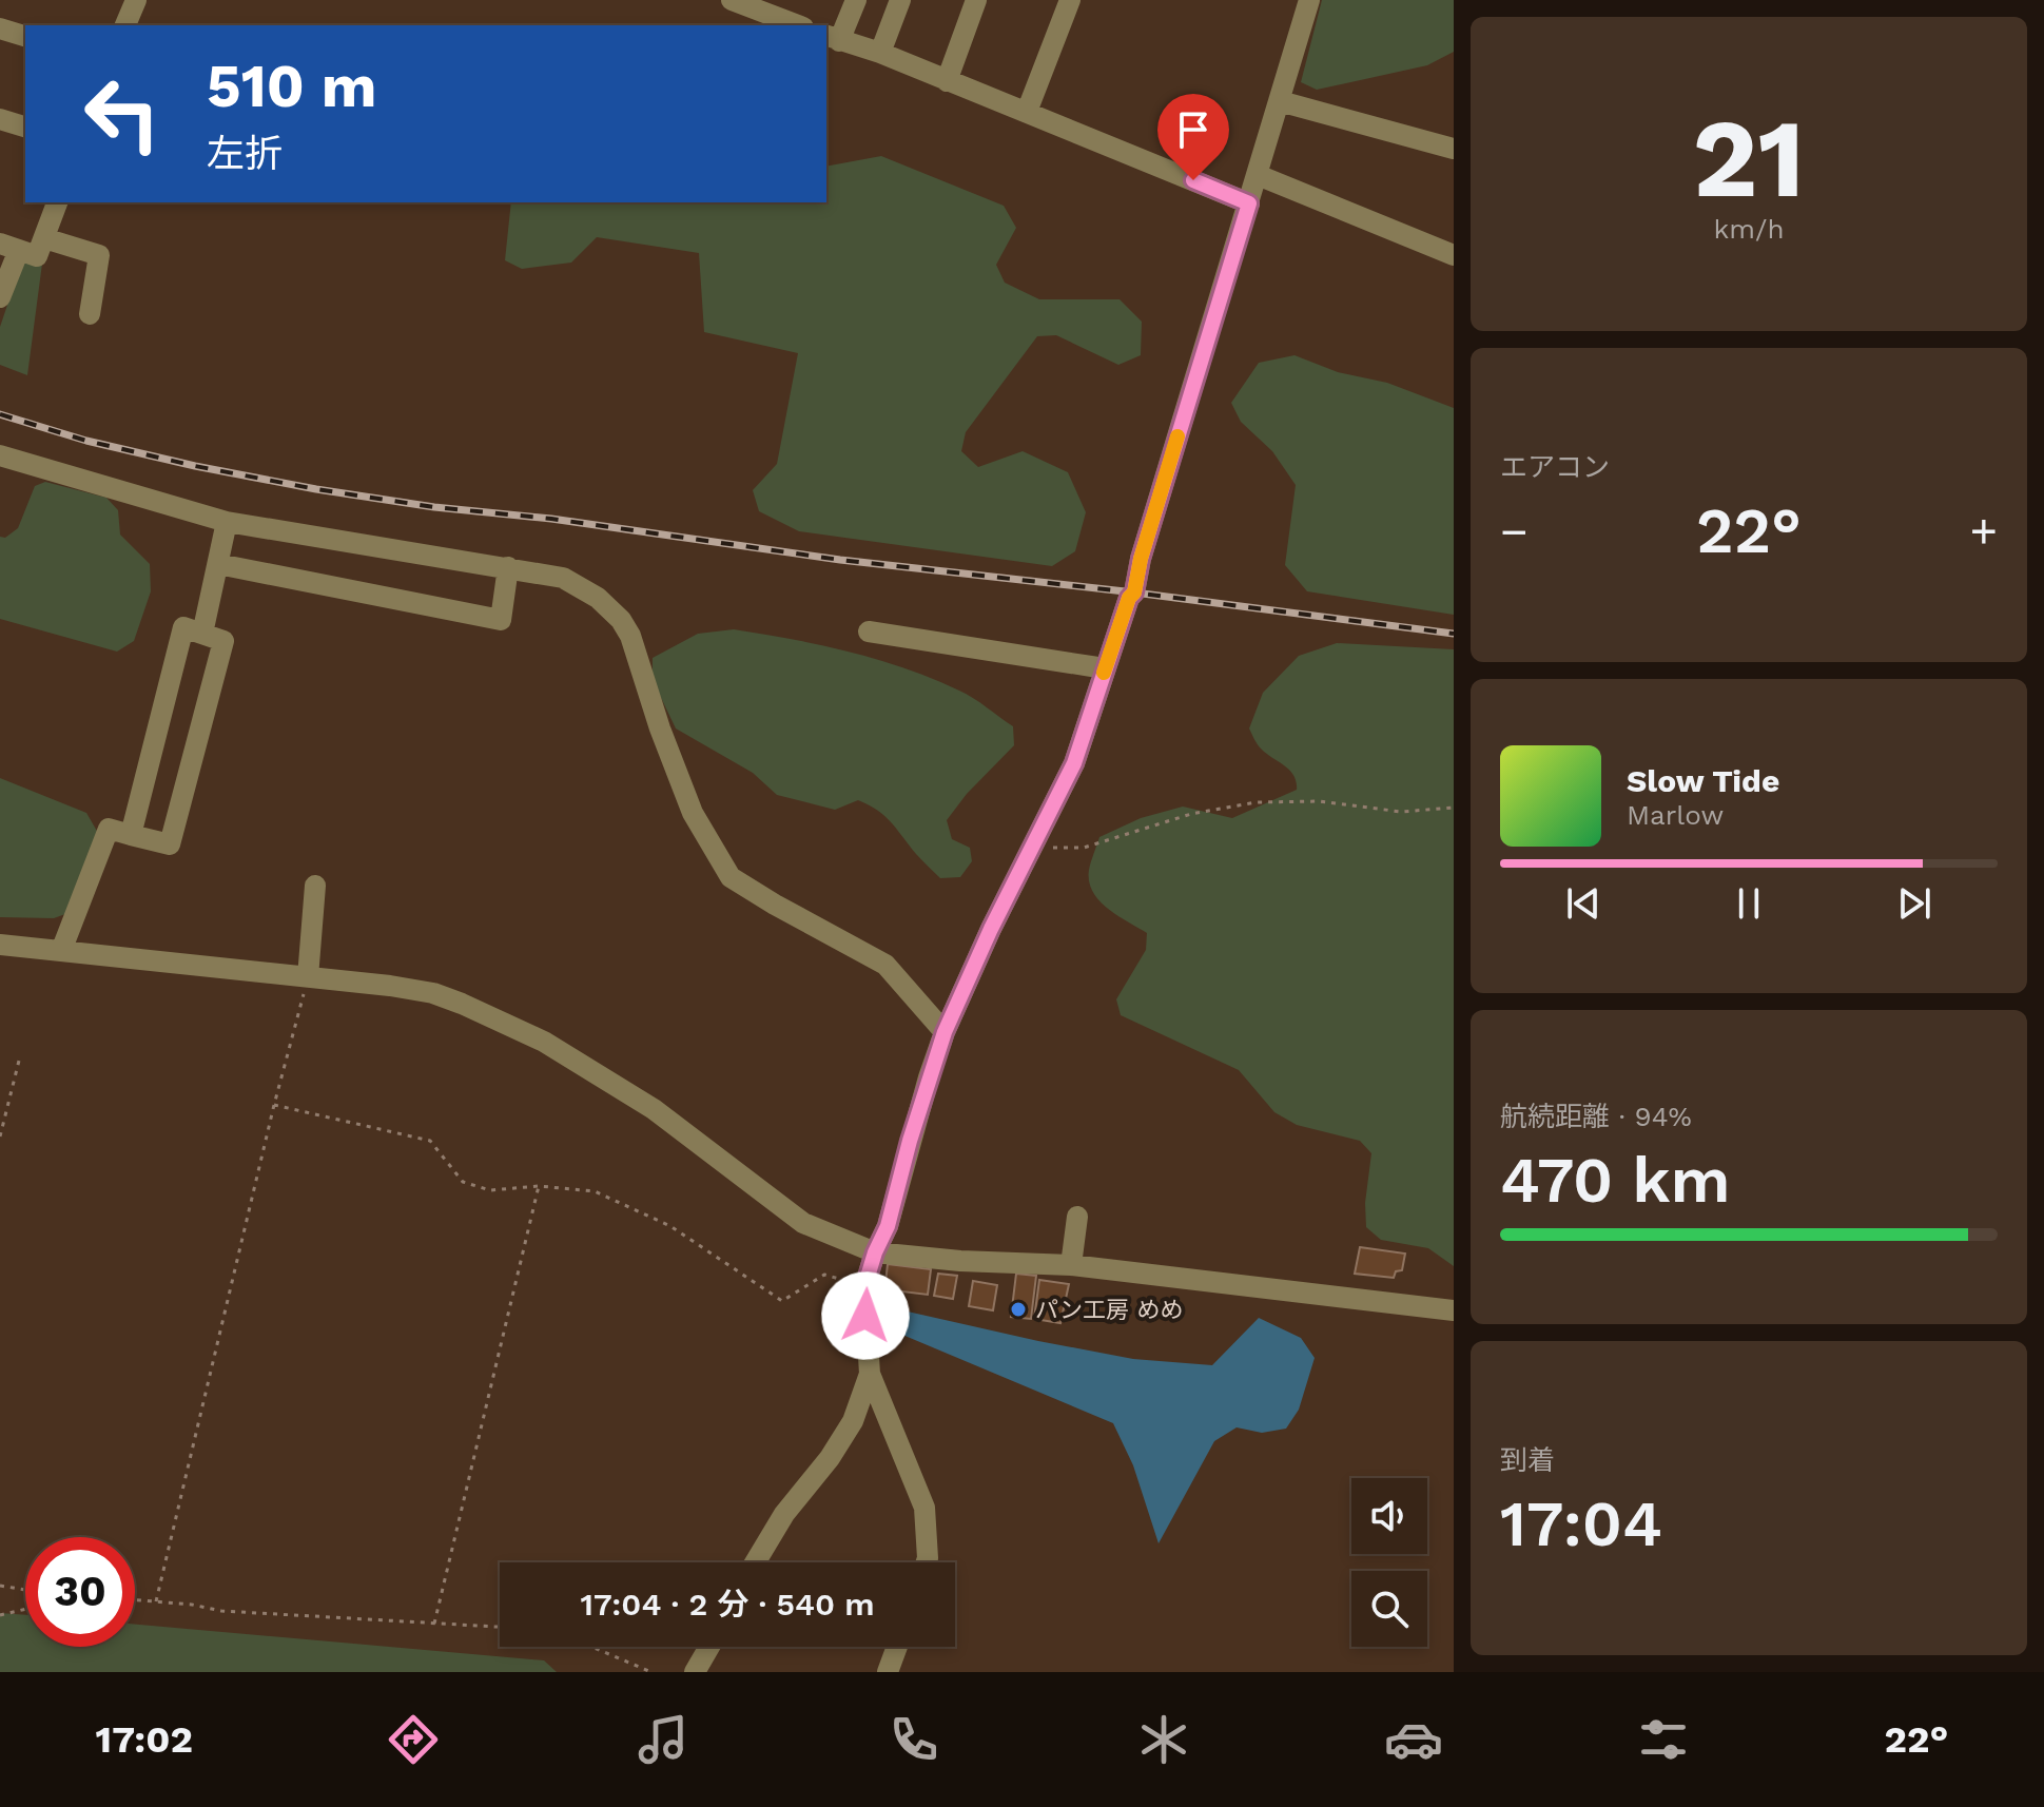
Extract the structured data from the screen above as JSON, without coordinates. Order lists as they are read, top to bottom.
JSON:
{
  "places": ["パン工房 めめ"],
  "page": {
    "tile": [
      ["21", "km/h"],
      "エアコン",
      ["航続距離 · 94%", "470 km"],
      ["到着", "17:04"]
    ],
    "turn": ["510 m", "左折"],
    "heat": ["−", "22°", "+"],
    "song": ["Slow Tide", "Marlow"],
    "limit": "30",
    "trip": "17:04 · 2 分 · 540 m",
    "tabs": ["17:02", "22°"]
  }
}
